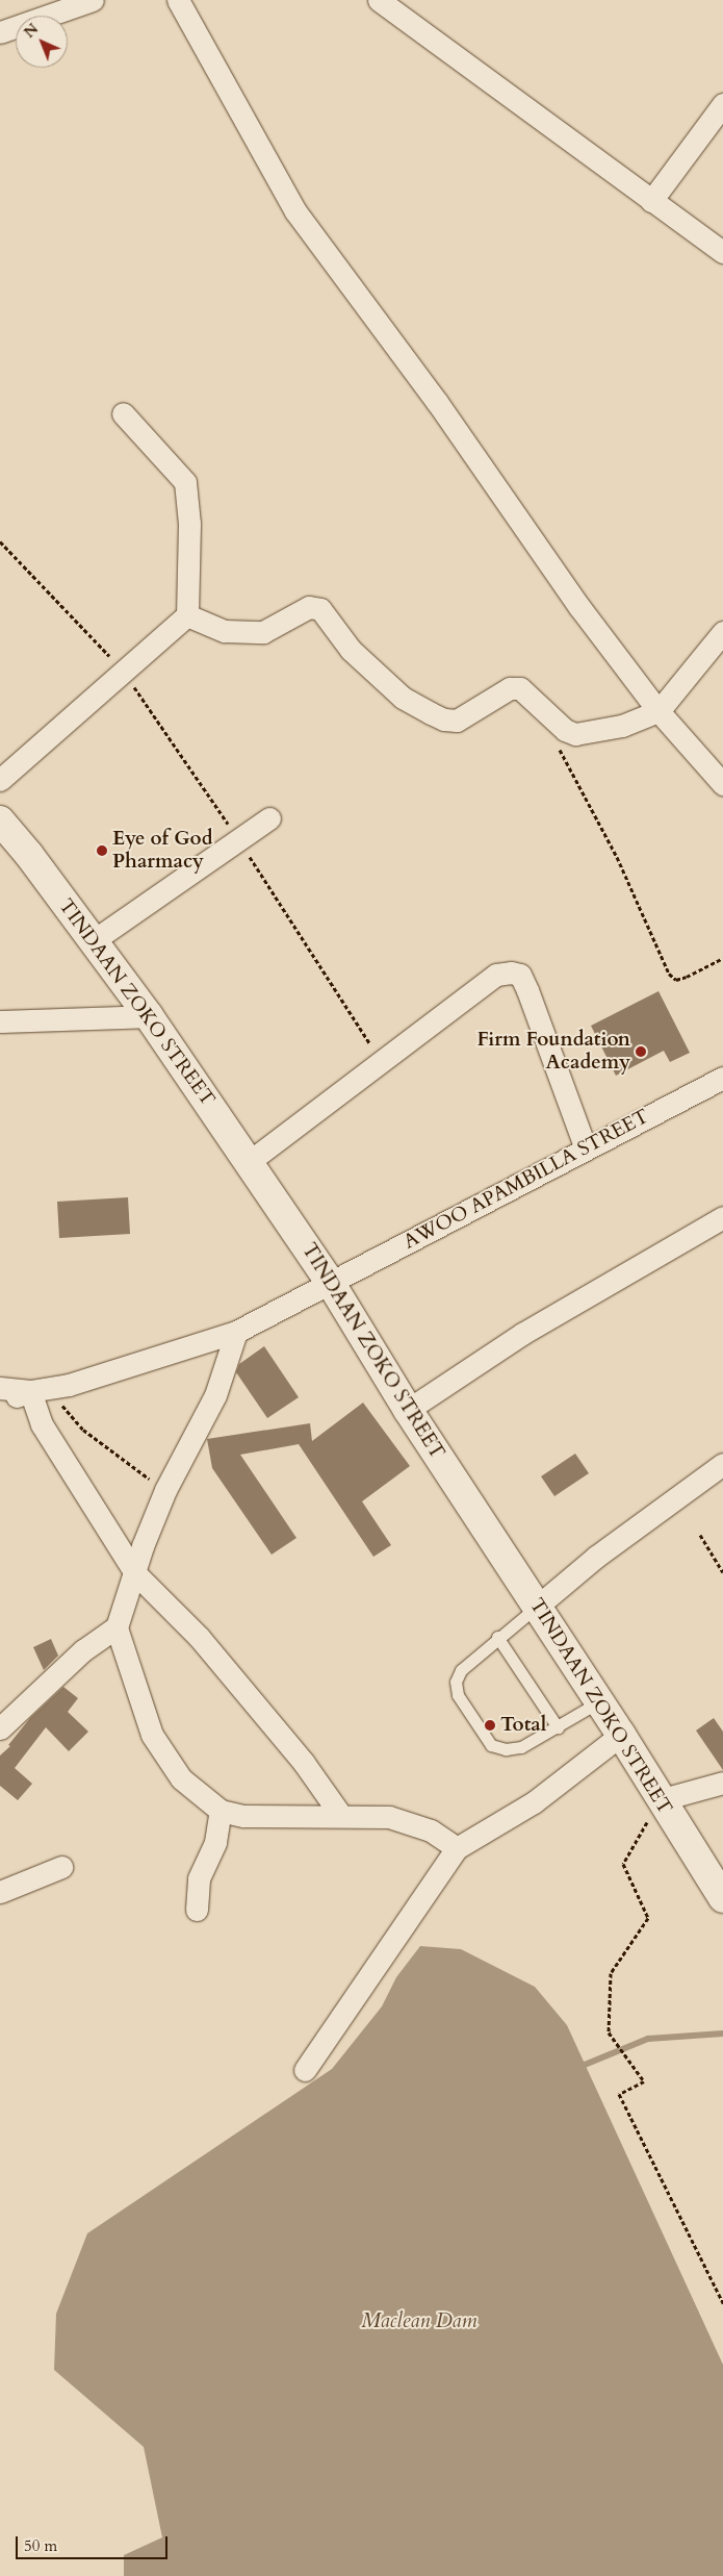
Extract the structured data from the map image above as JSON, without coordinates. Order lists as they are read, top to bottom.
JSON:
{
  "streets": {
    "main road": ["TINDAAN ZOKO STREET"],
    "street": ["AWOO APAMBILLA STREET"]
  },
  "crossings": [
    ["TINDAAN ZOKO STREET", "AWOO APAMBILLA STREET"]
  ],
  "water": ["Maclean Dam"],
  "places": ["Eye of God Pharmacy", "Firm Foundation Academy", "Total"],
  "scale_bar": "50 m",
  "north": "top left"
}
